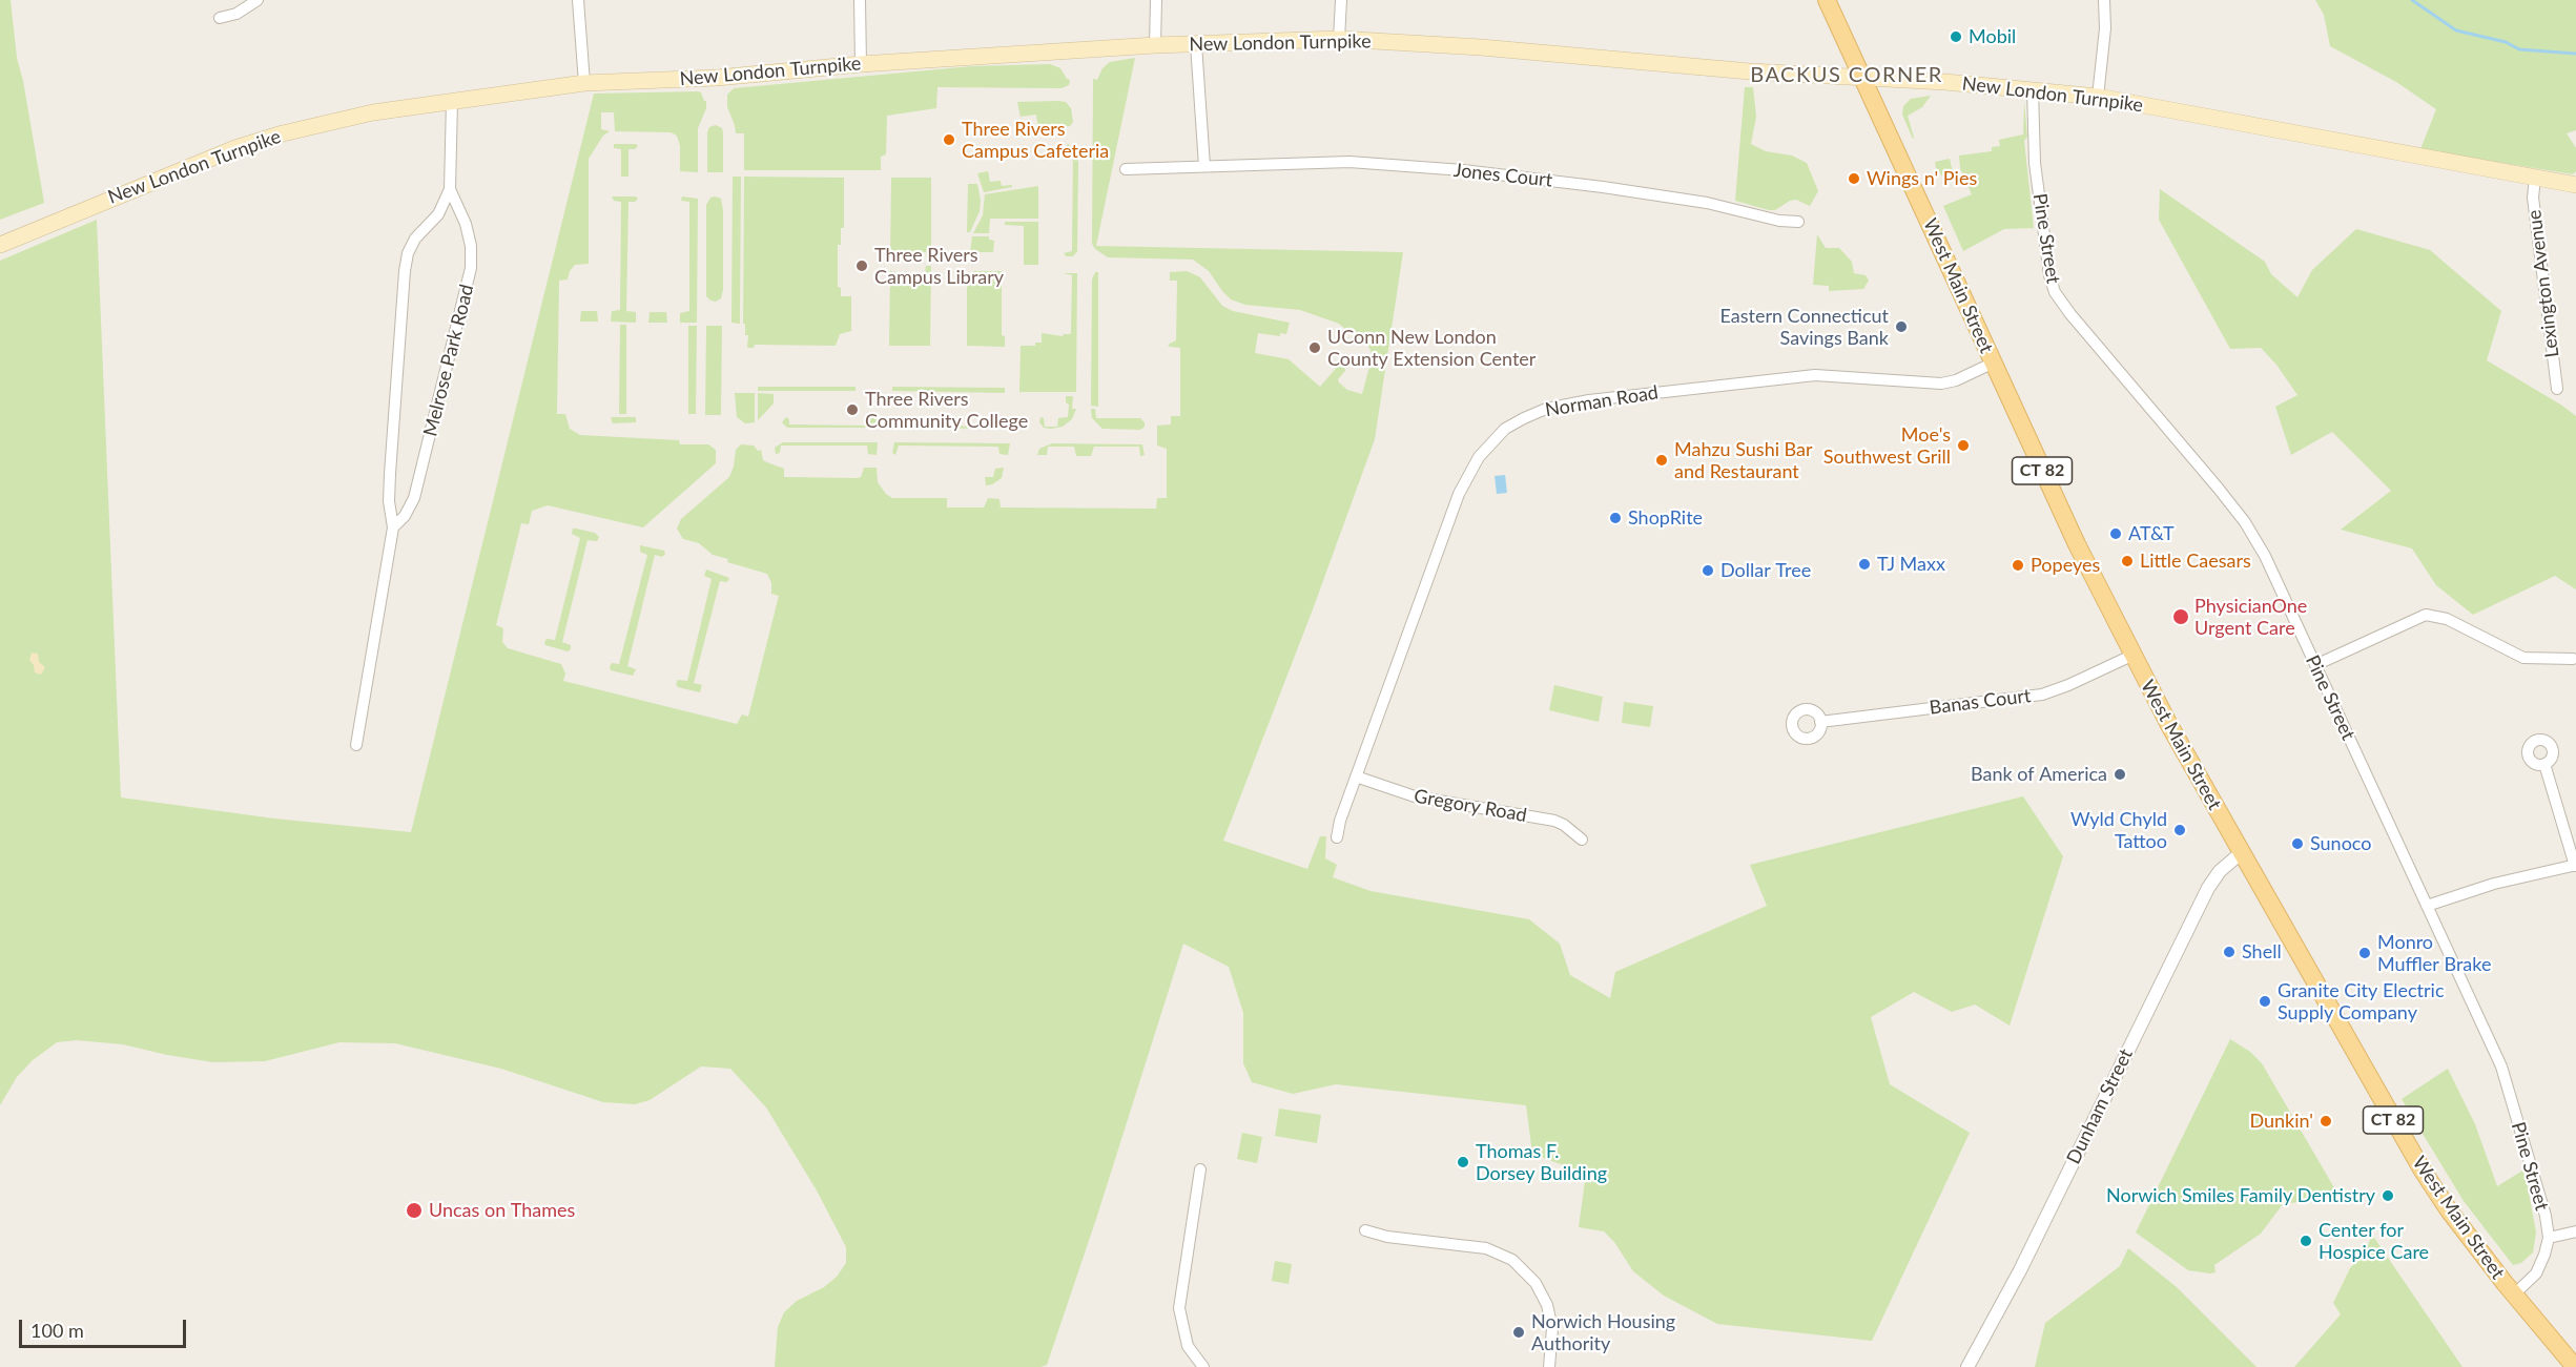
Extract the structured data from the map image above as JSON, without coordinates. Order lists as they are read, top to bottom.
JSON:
{
  "streets": {
    "main road": ["New London Turnpike", "West Main Street", "CT 82"],
    "street": [
      "Jones Court",
      "Pine Street",
      "Lexington Avenue",
      "Melrose Park Road",
      "Norman Road",
      "Banas Court",
      "Gregory Road",
      "Dunham Street"
    ]
  },
  "crossings": [
    ["New London Turnpike", "Pine Street"],
    ["New London Turnpike", "Lexington Avenue"],
    ["New London Turnpike", "West Main Street"],
    ["New London Turnpike", "Melrose Park Road"],
    ["New London Turnpike", "CT 82"],
    ["West Main Street", "Norman Road"],
    ["West Main Street", "CT 82"],
    ["West Main Street", "Banas Court"],
    ["West Main Street", "Dunham Street"],
    ["Norman Road", "Gregory Road"]
  ],
  "districts": ["BACKUS CORNER"],
  "places": [
    "Mobil",
    "Three Rivers Campus Cafeteria",
    "Wings n' Pies",
    "Three Rivers Campus Library",
    "Eastern Connecticut Savings Bank",
    "UConn New London County Extension Center",
    "Three Rivers Community College",
    "Moe's Southwest Grill",
    "Mahzu Sushi Bar and Restaurant",
    "ShopRite",
    "AT&T",
    "Little Caesars",
    "TJ Maxx",
    "Popeyes",
    "Dollar Tree",
    "PhysicianOne Urgent Care",
    "Bank of America",
    "Wyld Chyld Tattoo",
    "Sunoco",
    "Shell",
    "Monro Muffler Brake",
    "Granite City Electric Supply Company",
    "Dunkin'",
    "Thomas F. Dorsey Building",
    "Norwich Smiles Family Dentistry",
    "Uncas on Thames",
    "Center for Hospice Care",
    "Norwich Housing Authority"
  ],
  "scale_bar": "100 m"
}
